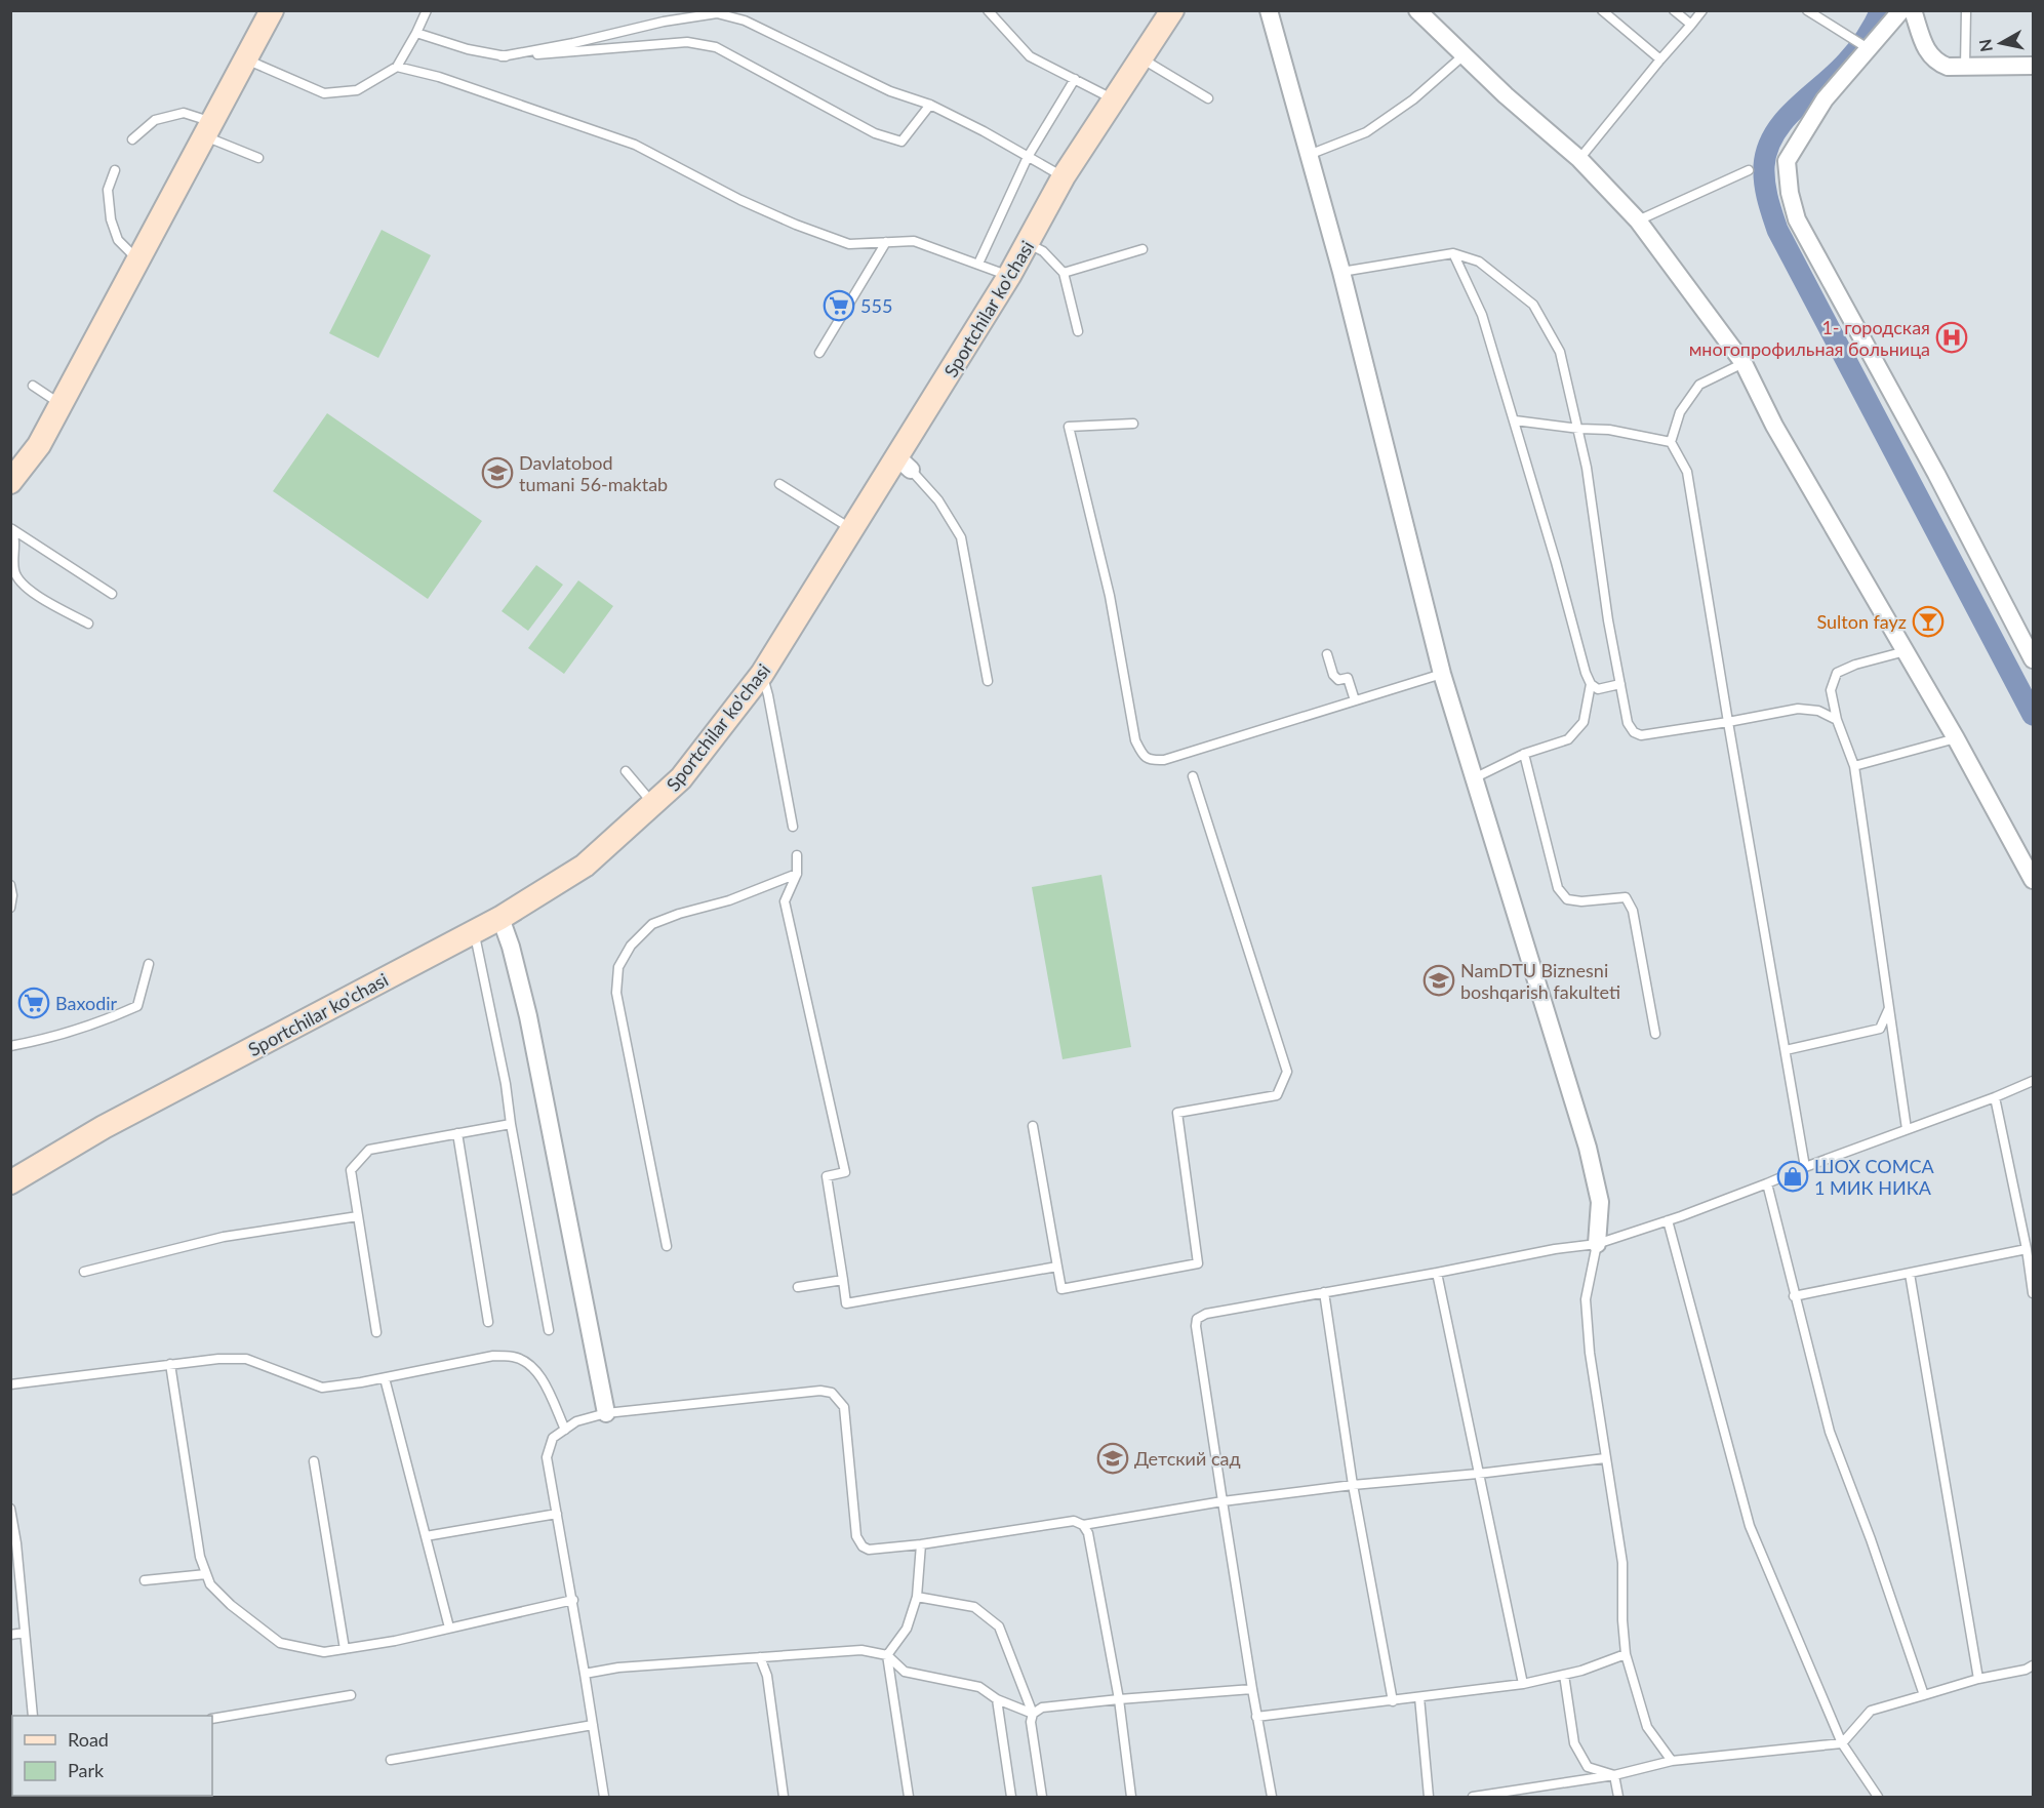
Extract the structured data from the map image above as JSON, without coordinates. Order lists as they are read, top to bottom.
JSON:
{
  "streets": {
    "street": ["Sportchilar ko'chasi"]
  },
  "places": {
    "supermarket": ["555", "Baxodir"],
    "hospital": ["1- городская многопрофильная больница"],
    "school or university": ["Davlatobod tumani 56-maktab", "NamDTU Biznesni boshqarish fakulteti", "Детский сад"],
    "bar": ["Sulton fayz"],
    "shop": ["ШОХ СОМСА 1 МИК НИКА"]
  },
  "legend": ["Road", "Park"],
  "north": "left"
}
